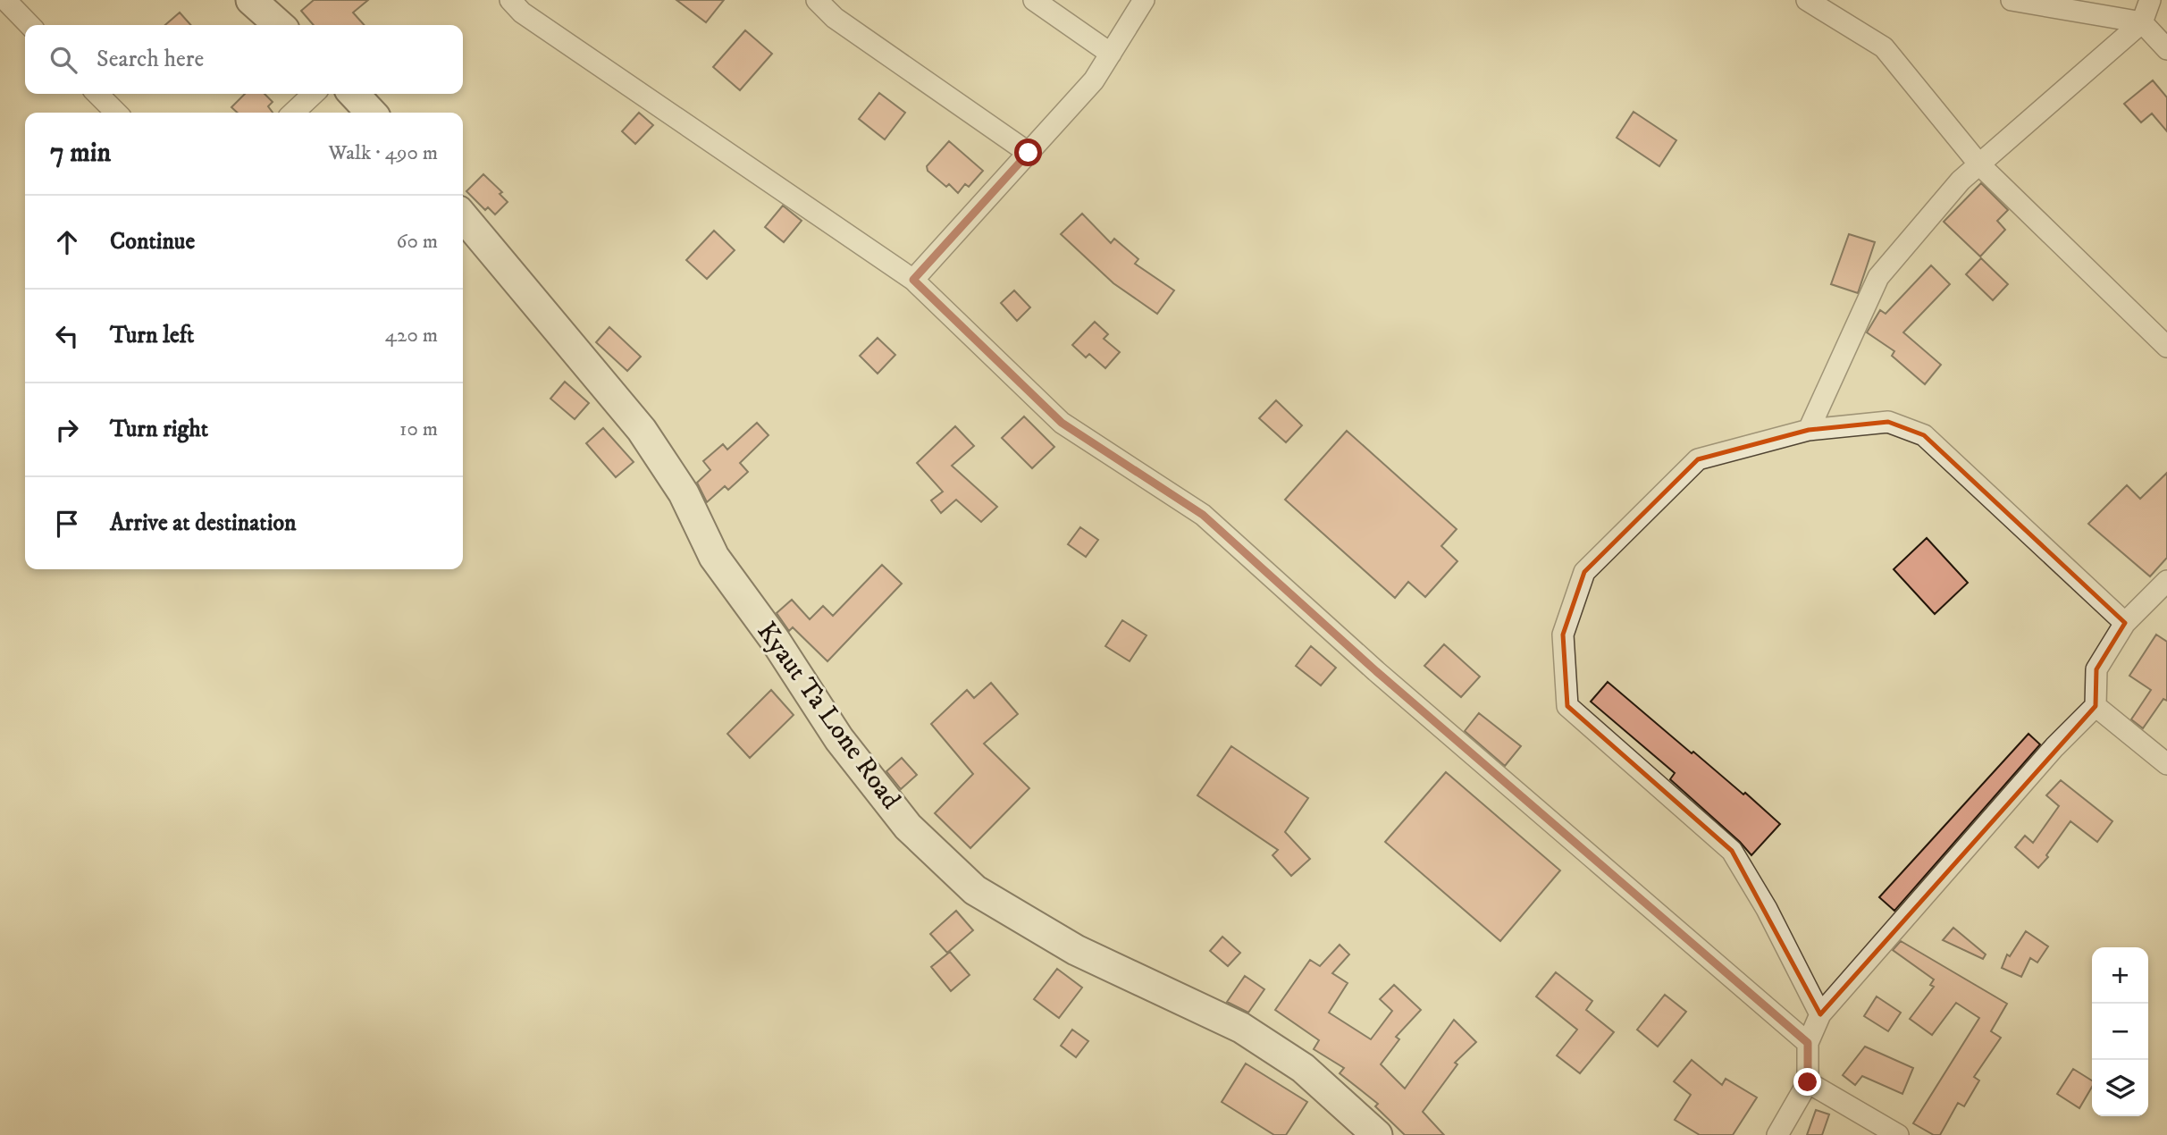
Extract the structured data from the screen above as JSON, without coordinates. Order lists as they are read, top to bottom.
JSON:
{
  "streets": {
    "main road": ["Kyaut Ta Lone Road"]
  },
  "page": {
    "search": "Search here",
    "heading": ["7 min", "Walk · 490 m"],
    "list": [
      ["Continue", "60 m"],
      ["Turn left", "420 m"],
      ["Turn right", "10 m"],
      "Arrive at destination"
    ],
    "map_buttons": ["+", "−"]
  }
}
